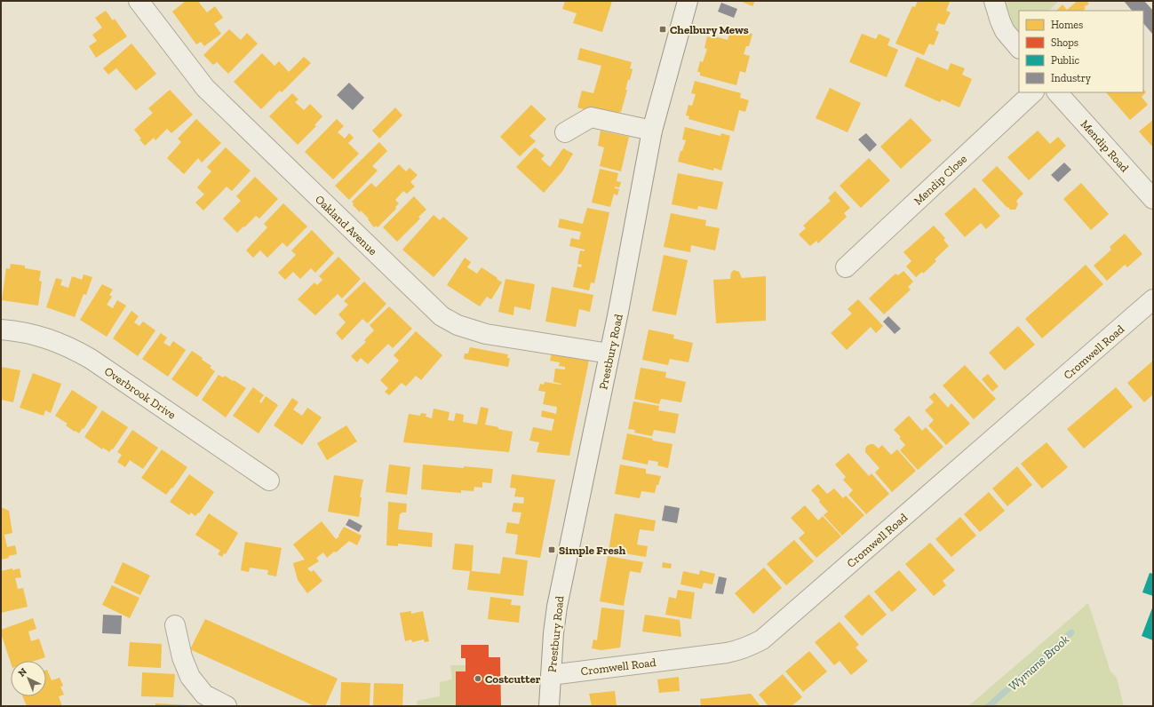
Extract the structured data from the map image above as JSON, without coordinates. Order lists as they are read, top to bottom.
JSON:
{
  "streets": {
    "street": [
      "Mendip Road",
      "Mendip Close",
      "Oakland Avenue",
      "Prestbury Road",
      "Cromwell Road",
      "Overbrook Drive"
    ]
  },
  "crossings": [
    ["Oakland Avenue", "Prestbury Road"],
    ["Prestbury Road", "Cromwell Road"]
  ],
  "water": ["Wymans Brook"],
  "places": {
    "transit": ["Chelbury Mews", "Simple Fresh"],
    "other": ["Costcutter"]
  },
  "legend": [
    "Homes",
    "Shops",
    "Public",
    "Industry"
  ],
  "north": "top left"
}
